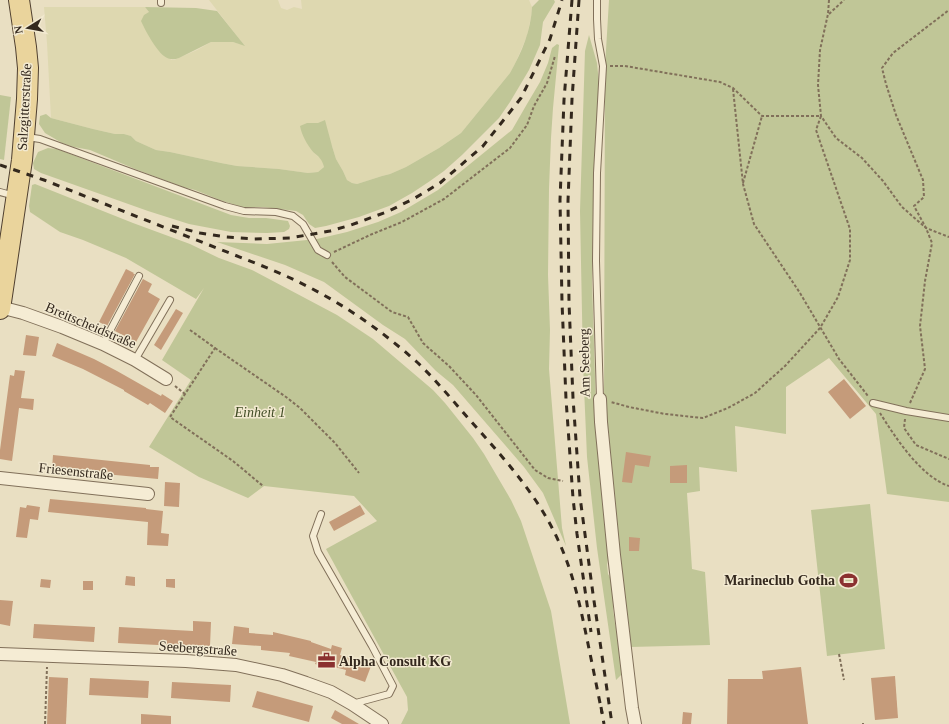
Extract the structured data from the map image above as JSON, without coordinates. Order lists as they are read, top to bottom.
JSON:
{
  "streets": {
    "main road": ["Salzgitterstraße"],
    "street": [
      "Breitscheidstraße",
      "Am Seeberg",
      "Friesenstraße",
      "Seebergstraße"
    ]
  },
  "crossings": [
    ["Salzgitterstraße", "Breitscheidstraße"]
  ],
  "parks": ["Einheit 1"],
  "places": {
    "sports": ["Marineclub Gotha"],
    "office": ["Alpha Consult KG"]
  },
  "north": "left"
}
